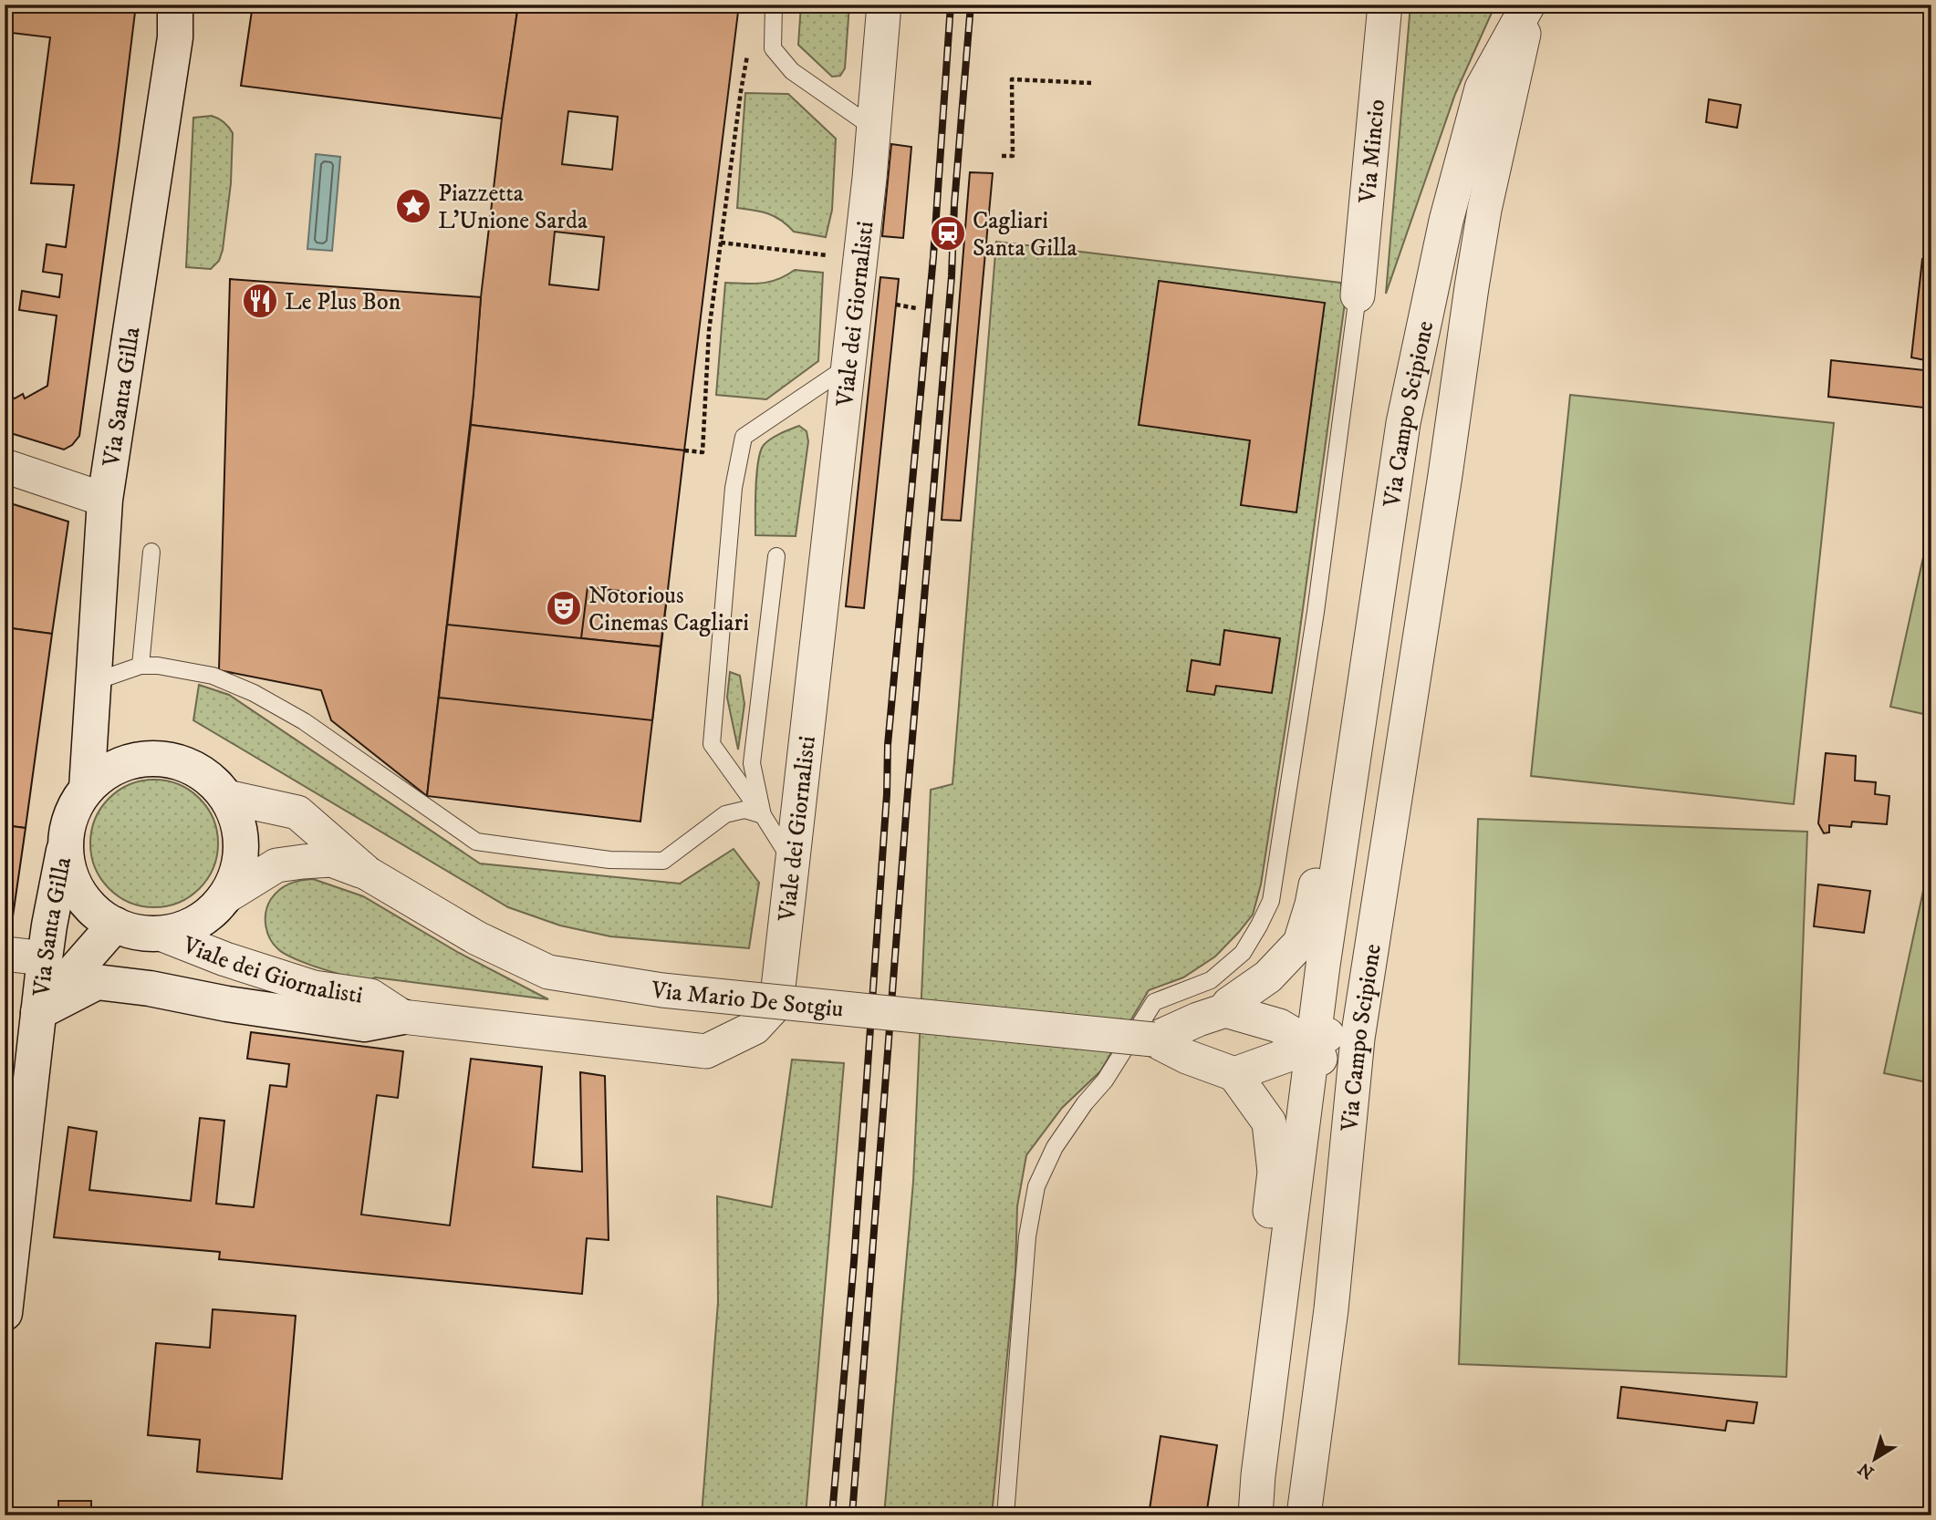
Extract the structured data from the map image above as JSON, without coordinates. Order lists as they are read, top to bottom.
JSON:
{
  "streets": {
    "street": [
      "Via Mincio",
      "Viale dei Giornalisti",
      "Via Santa Gilla",
      "Via Campo Scipione",
      "Via Mario De Sotgiu"
    ]
  },
  "crossings": [
    ["Viale dei Giornalisti", "Via Santa Gilla"],
    ["Viale dei Giornalisti", "Via Mario De Sotgiu"],
    ["Via Santa Gilla", "Via Mario De Sotgiu"]
  ],
  "places": {
    "place": ["Piazzetta L'Unione Sarda"],
    "station": ["Cagliari Santa Gilla"],
    "restaurant": ["Le Plus Bon"],
    "theatre": ["Notorious Cinemas Cagliari"]
  },
  "north": "bottom left"
}
